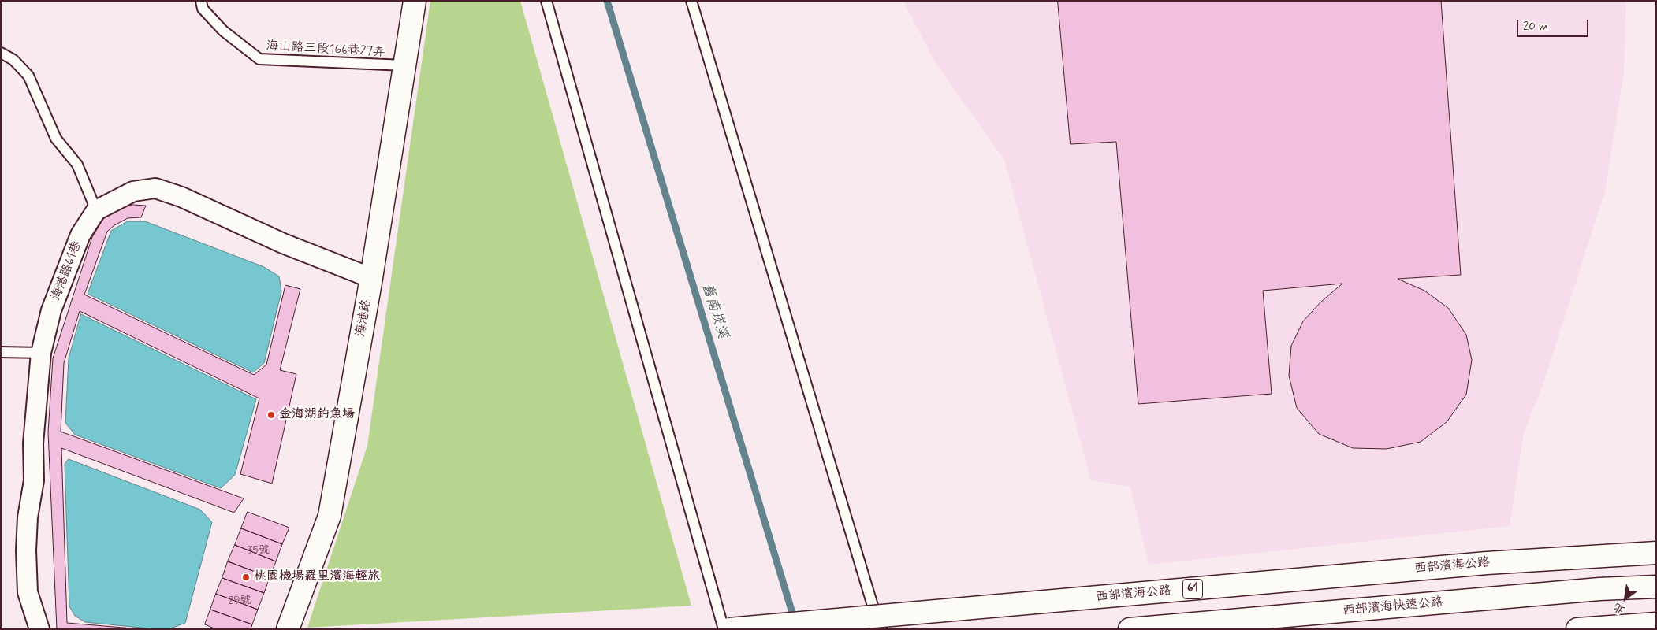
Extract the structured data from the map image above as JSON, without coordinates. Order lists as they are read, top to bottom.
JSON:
{
  "streets": {
    "main road": [
      "海港路",
      "西部濱海公路",
      "61",
      "西部濱海快速公路"
    ],
    "street": ["海港路61巷"],
    "lane": ["海山路三段166巷27弄"]
  },
  "crossings": [
    ["海山路三段166巷27弄", "海港路"],
    ["海港路61巷", "海港路"]
  ],
  "water": ["舊南崁溪"],
  "places": ["金海湖釣魚場", "桃園機場羅里濱海輕旅"],
  "house_numbers": ["35號", "29號"],
  "scale_bar": "20 m",
  "north": "bottom left"
}
